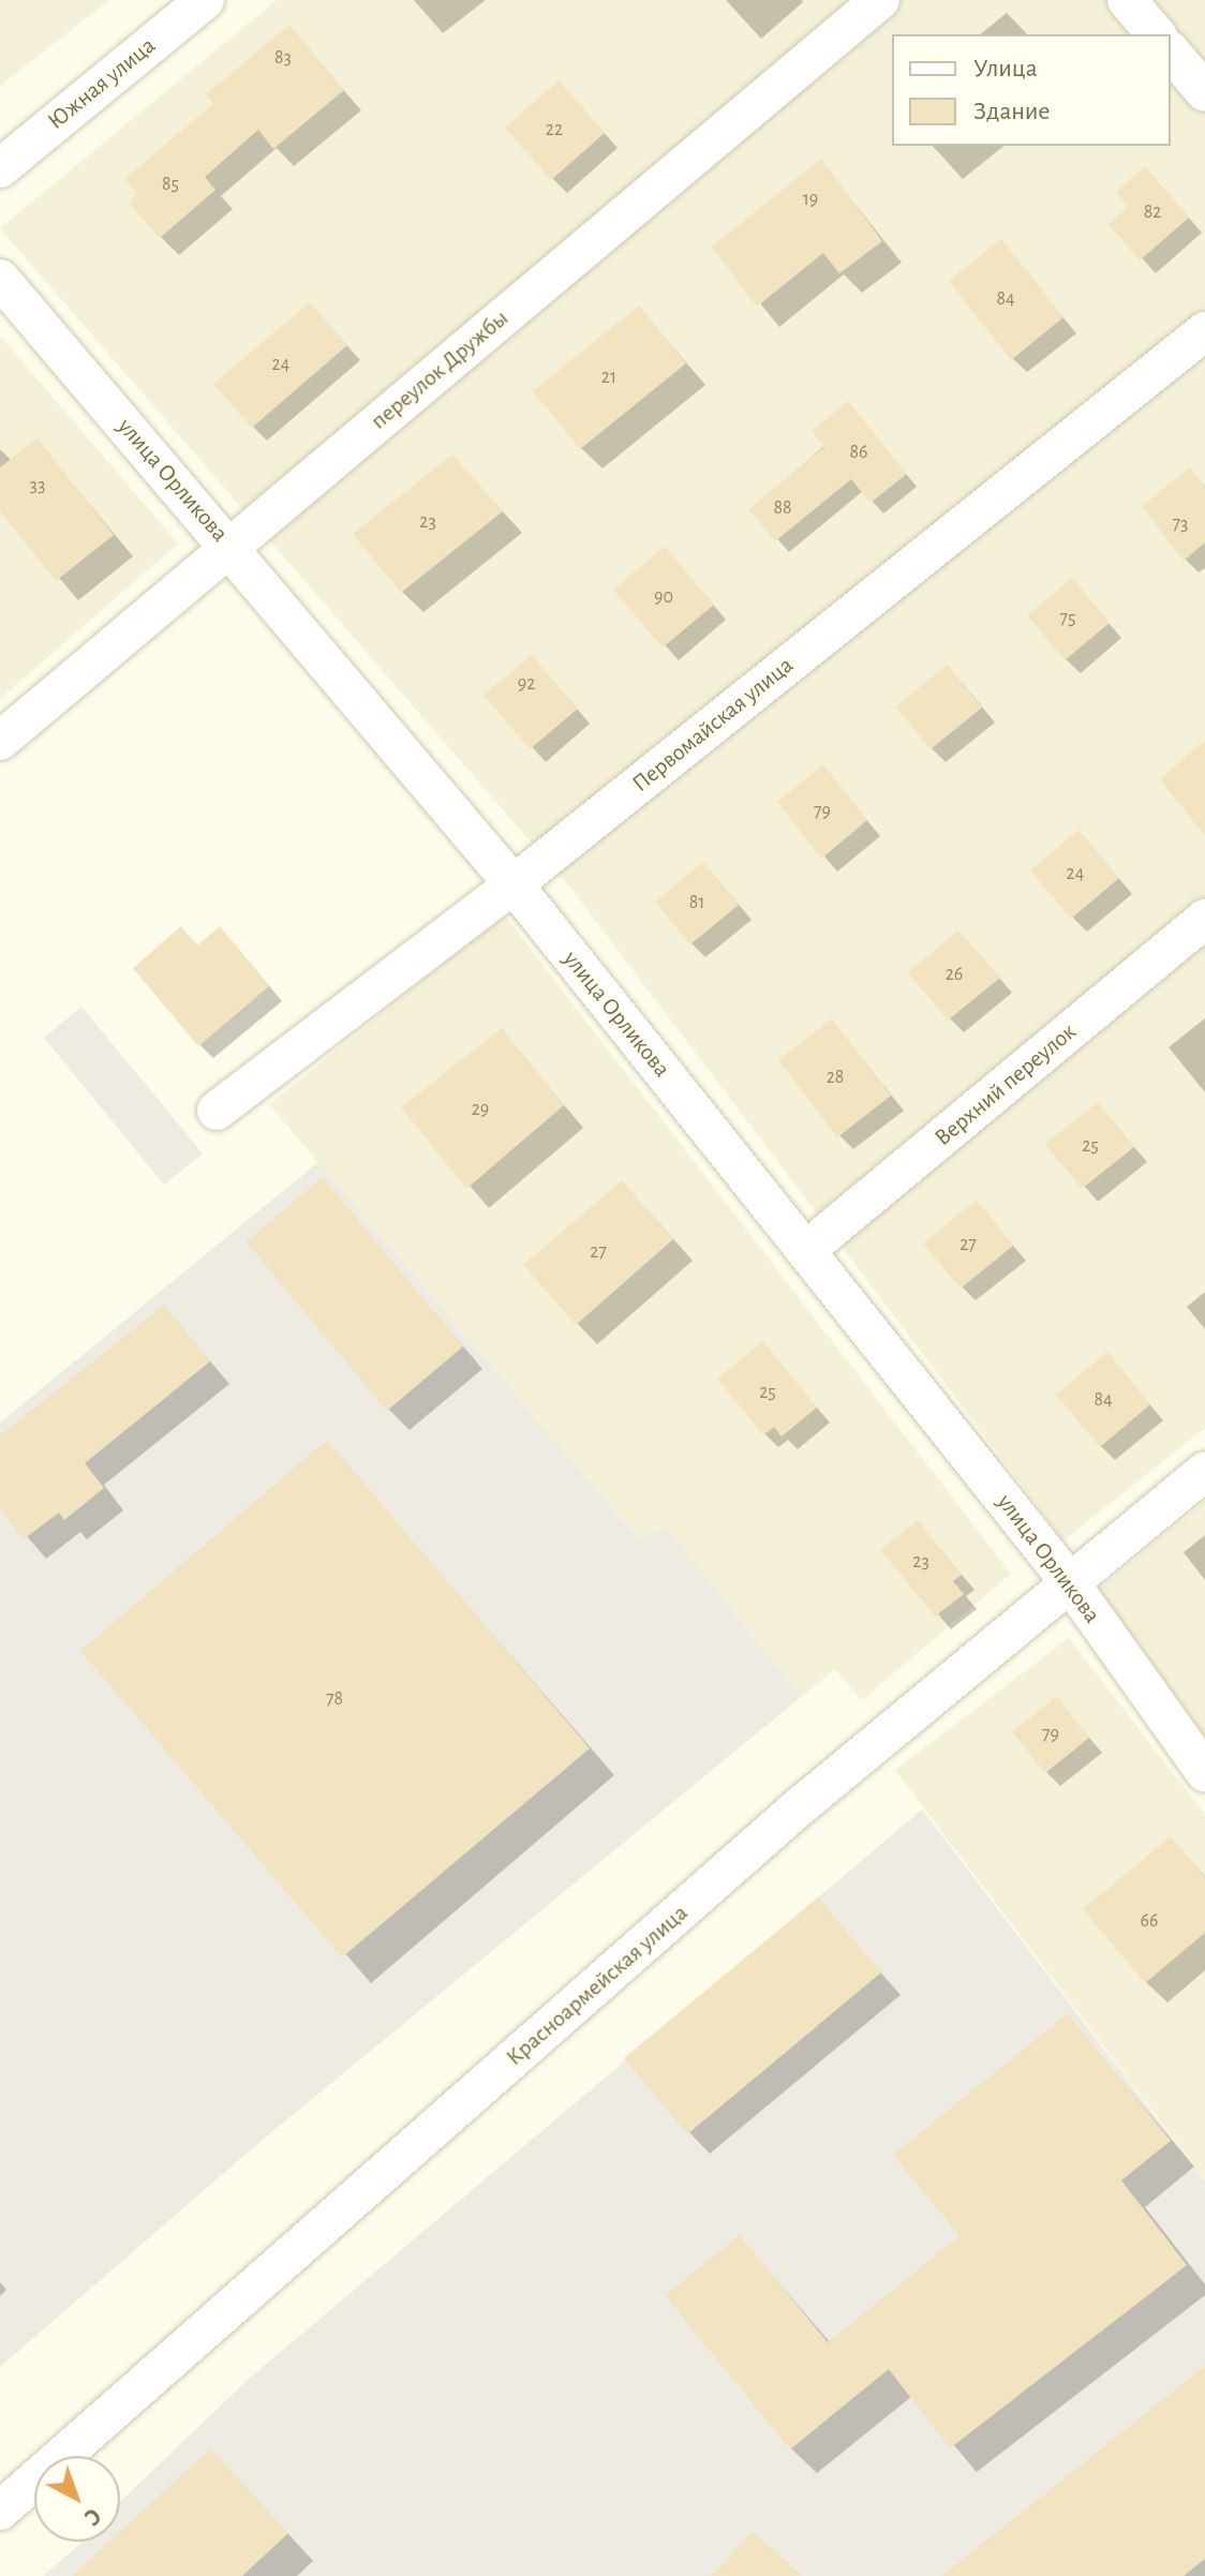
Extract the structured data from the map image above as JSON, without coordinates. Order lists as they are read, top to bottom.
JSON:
{
  "streets": {
    "street": [
      "Южная улица",
      "переулок Дружбы",
      "улица Орликова",
      "Первомайская улица",
      "Верхний переулок",
      "Красноармейская улица"
    ]
  },
  "crossings": [
    ["переулок Дружбы", "улица Орликова"],
    ["улица Орликова", "Первомайская улица"],
    ["улица Орликова", "Верхний переулок"],
    ["улица Орликова", "Красноармейская улица"]
  ],
  "house_numbers": [
    "83",
    "22",
    "85",
    "19",
    "82",
    "84",
    "24",
    "21",
    "86",
    "33",
    "88",
    "23",
    "73",
    "90",
    "75",
    "92",
    "79",
    "24",
    "81",
    "26",
    "28",
    "29",
    "25",
    "27",
    "27",
    "25",
    "84",
    "23",
    "78",
    "79",
    "66"
  ],
  "legend": ["Улица", "Здание"],
  "north": "bottom right"
}
